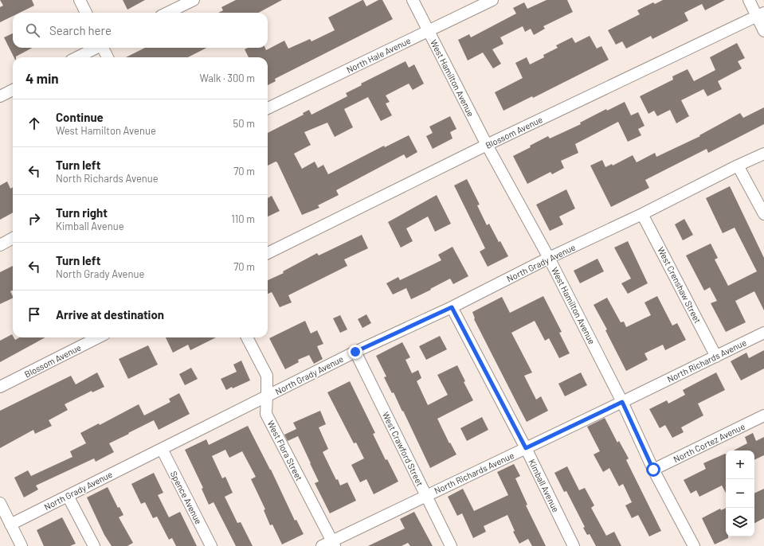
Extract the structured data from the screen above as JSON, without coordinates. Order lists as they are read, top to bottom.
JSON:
{
  "streets": {
    "street": [
      "North Hale Avenue",
      "West Hamilton Avenue",
      "Blossom Avenue",
      "North Grady Avenue",
      "West Crenshaw Street",
      "North Richards Avenue",
      "North Cortez Avenue",
      "West Crawford Street",
      "West Flora Street",
      "Kimball Avenue",
      "Spence Avenue"
    ]
  },
  "crossings": [
    ["North Hale Avenue", "West Hamilton Avenue"],
    ["West Hamilton Avenue", "Blossom Avenue"],
    ["West Hamilton Avenue", "North Grady Avenue"],
    ["West Hamilton Avenue", "North Richards Avenue"],
    ["West Hamilton Avenue", "North Cortez Avenue"],
    ["North Grady Avenue", "West Crenshaw Street"],
    ["North Grady Avenue", "West Crawford Street"],
    ["North Grady Avenue", "West Flora Street"],
    ["North Grady Avenue", "Kimball Avenue"],
    ["North Grady Avenue", "Spence Avenue"],
    ["West Crenshaw Street", "North Richards Avenue"],
    ["North Richards Avenue", "West Crawford Street"],
    ["North Richards Avenue", "West Flora Street"],
    ["North Richards Avenue", "Kimball Avenue"]
  ],
  "page": {
    "search": "Search here",
    "heading": ["4 min", "Walk · 300 m"],
    "list": [
      ["Continue", "West Hamilton Avenue", "50 m"],
      ["Turn left", "North Richards Avenue", "70 m"],
      ["Turn right", "Kimball Avenue", "110 m"],
      ["Turn left", "North Grady Avenue", "70 m"],
      "Arrive at destination"
    ],
    "map_buttons": ["+", "−"]
  }
}
